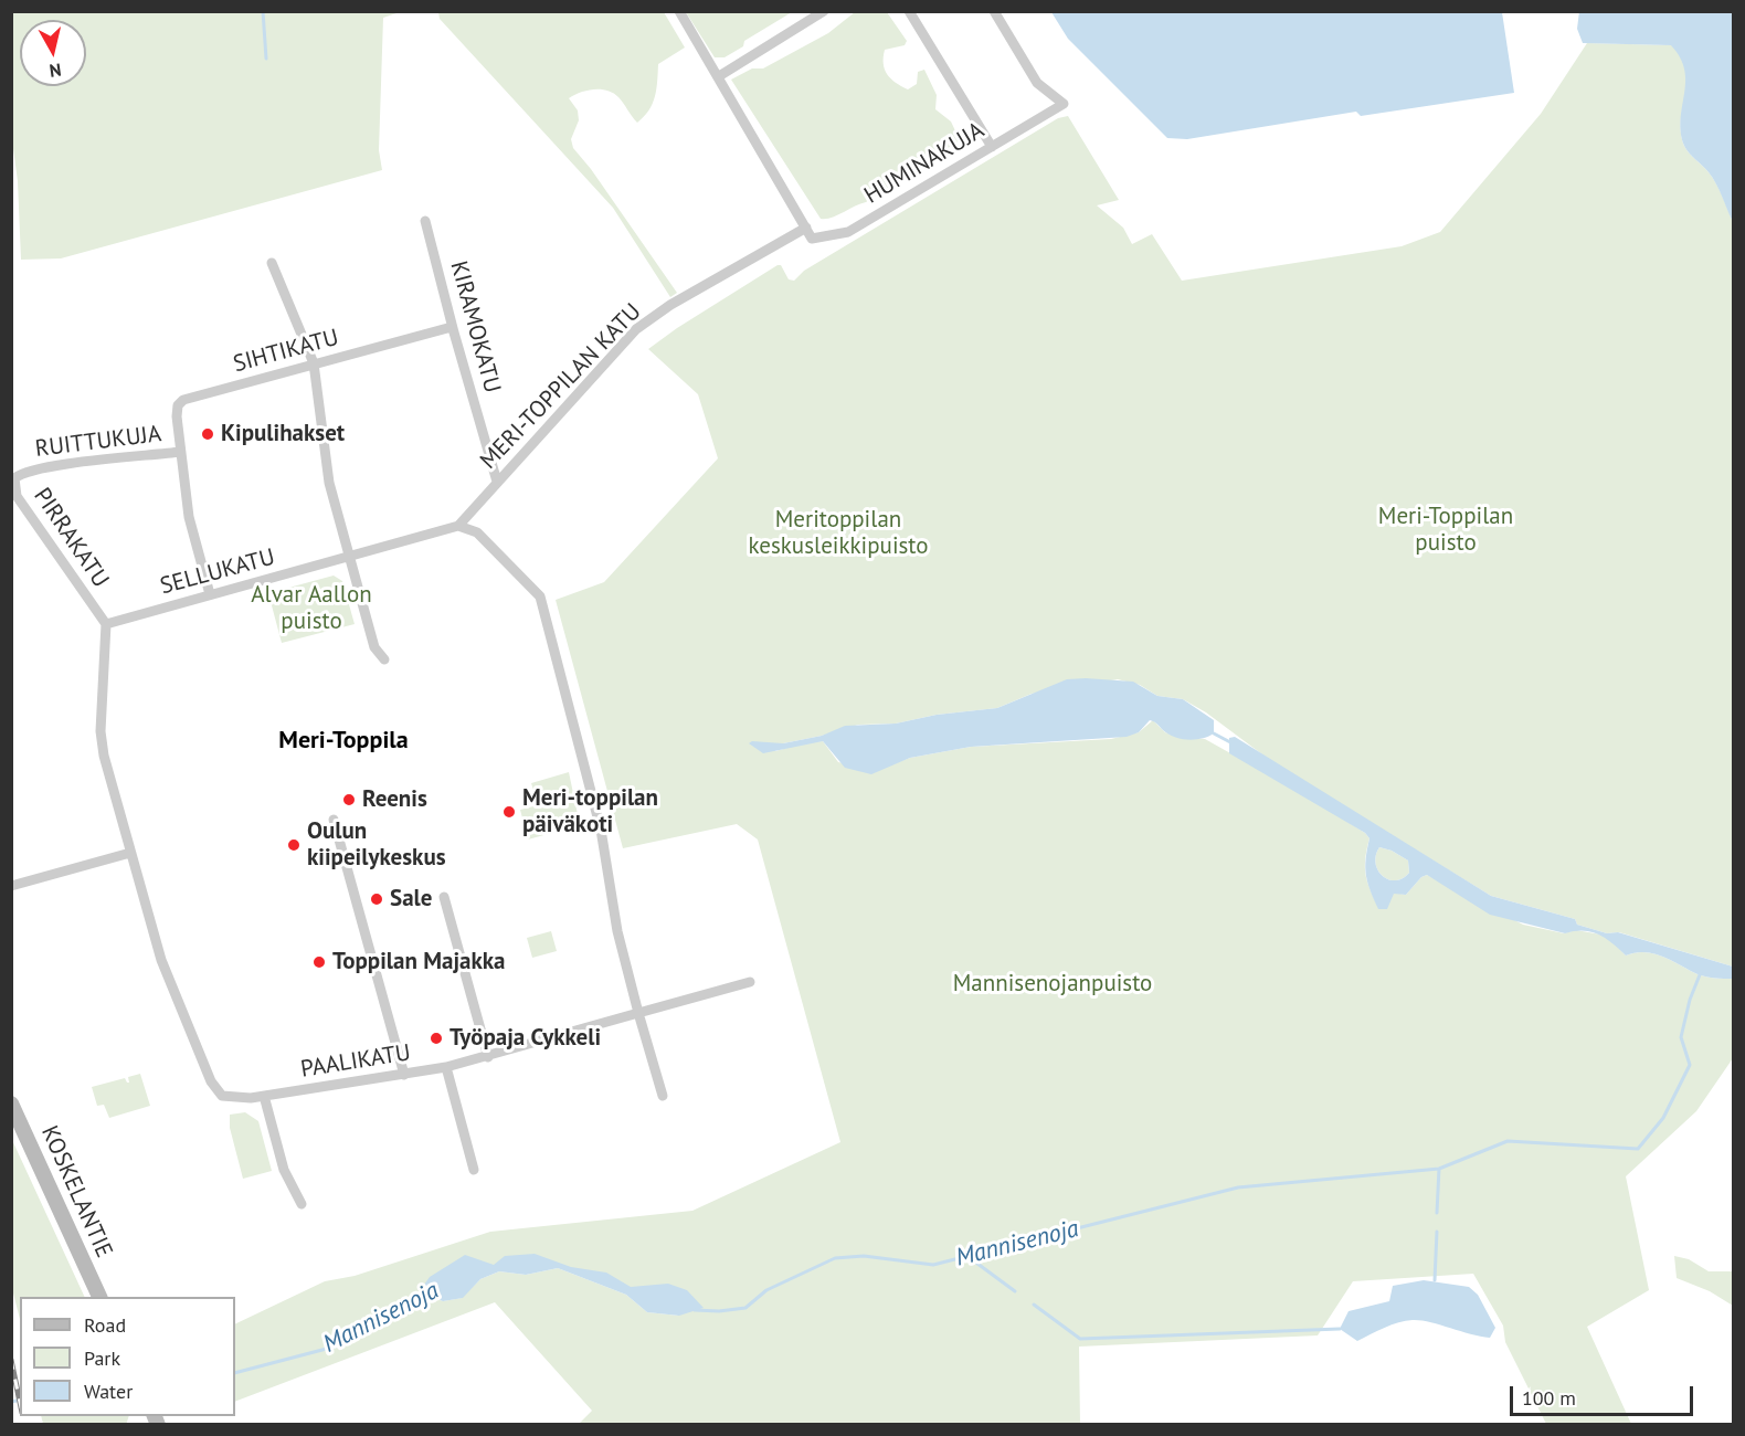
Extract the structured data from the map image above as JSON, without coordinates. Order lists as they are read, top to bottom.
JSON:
{
  "streets": {
    "main road": ["KOSKELANTIE"],
    "street": [
      "HUMINAKUJA",
      "KIRAMOKATU",
      "SIHTIKATU",
      "MERI-TOPPILAN KATU",
      "RUITTUKUJA",
      "PIRRAKATU",
      "SELLUKATU",
      "PAALIKATU"
    ]
  },
  "crossings": [
    ["HUMINAKUJA", "MERI-TOPPILAN KATU"],
    ["KIRAMOKATU", "SIHTIKATU"],
    ["KIRAMOKATU", "MERI-TOPPILAN KATU"],
    ["SIHTIKATU", "RUITTUKUJA"],
    ["MERI-TOPPILAN KATU", "SELLUKATU"],
    ["RUITTUKUJA", "PIRRAKATU"],
    ["PIRRAKATU", "SELLUKATU"]
  ],
  "districts": ["Meri-Toppila"],
  "water": ["Mannisenoja"],
  "parks": [
    "Meri-Toppilan puisto",
    "Meritoppilan keskusleikkipuisto",
    "Alvar Aallon puisto",
    "Mannisenojanpuisto"
  ],
  "places": [
    "Kipulihakset",
    "Reenis",
    "Meri-toppilan päiväkoti",
    "Oulun kiipeilykeskus",
    "Sale",
    "Toppilan Majakka",
    "Työpaja Cykkeli"
  ],
  "legend": ["Road", "Park", "Water"],
  "scale_bar": "100 m",
  "north": "bottom"
}
